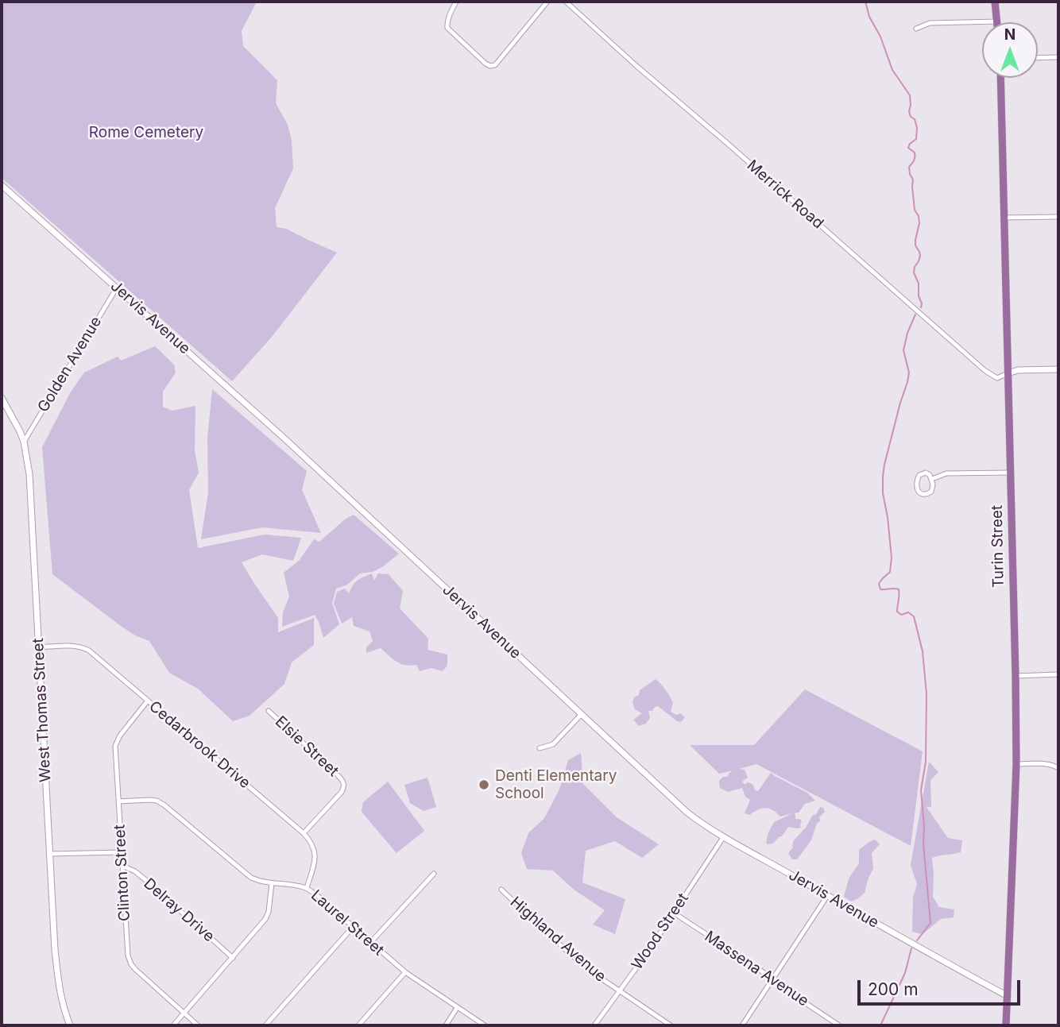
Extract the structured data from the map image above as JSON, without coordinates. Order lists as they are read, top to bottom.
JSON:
{
  "streets": {
    "main road": ["Turin Street"],
    "street": [
      "Merrick Road",
      "Jervis Avenue",
      "Golden Avenue",
      "West Thomas Street",
      "Cedarbrook Drive",
      "Elsie Street",
      "Clinton Street",
      "Delray Drive",
      "Laurel Street",
      "Wood Street",
      "Highland Avenue",
      "Massena Avenue"
    ]
  },
  "crossings": [
    ["Merrick Road", "Turin Street"],
    ["Jervis Avenue", "Golden Avenue"],
    ["Jervis Avenue", "Turin Street"],
    ["Jervis Avenue", "Wood Street"],
    ["Golden Avenue", "West Thomas Street"],
    ["West Thomas Street", "Cedarbrook Drive"],
    ["Cedarbrook Drive", "Elsie Street"],
    ["Cedarbrook Drive", "Clinton Street"],
    ["Cedarbrook Drive", "Laurel Street"],
    ["Clinton Street", "Delray Drive"],
    ["Clinton Street", "Laurel Street"],
    ["Wood Street", "Highland Avenue"],
    ["Wood Street", "Massena Avenue"]
  ],
  "parks": ["Rome Cemetery"],
  "places": ["Denti Elementary School"],
  "scale_bar": "200 m",
  "north": "top"
}
